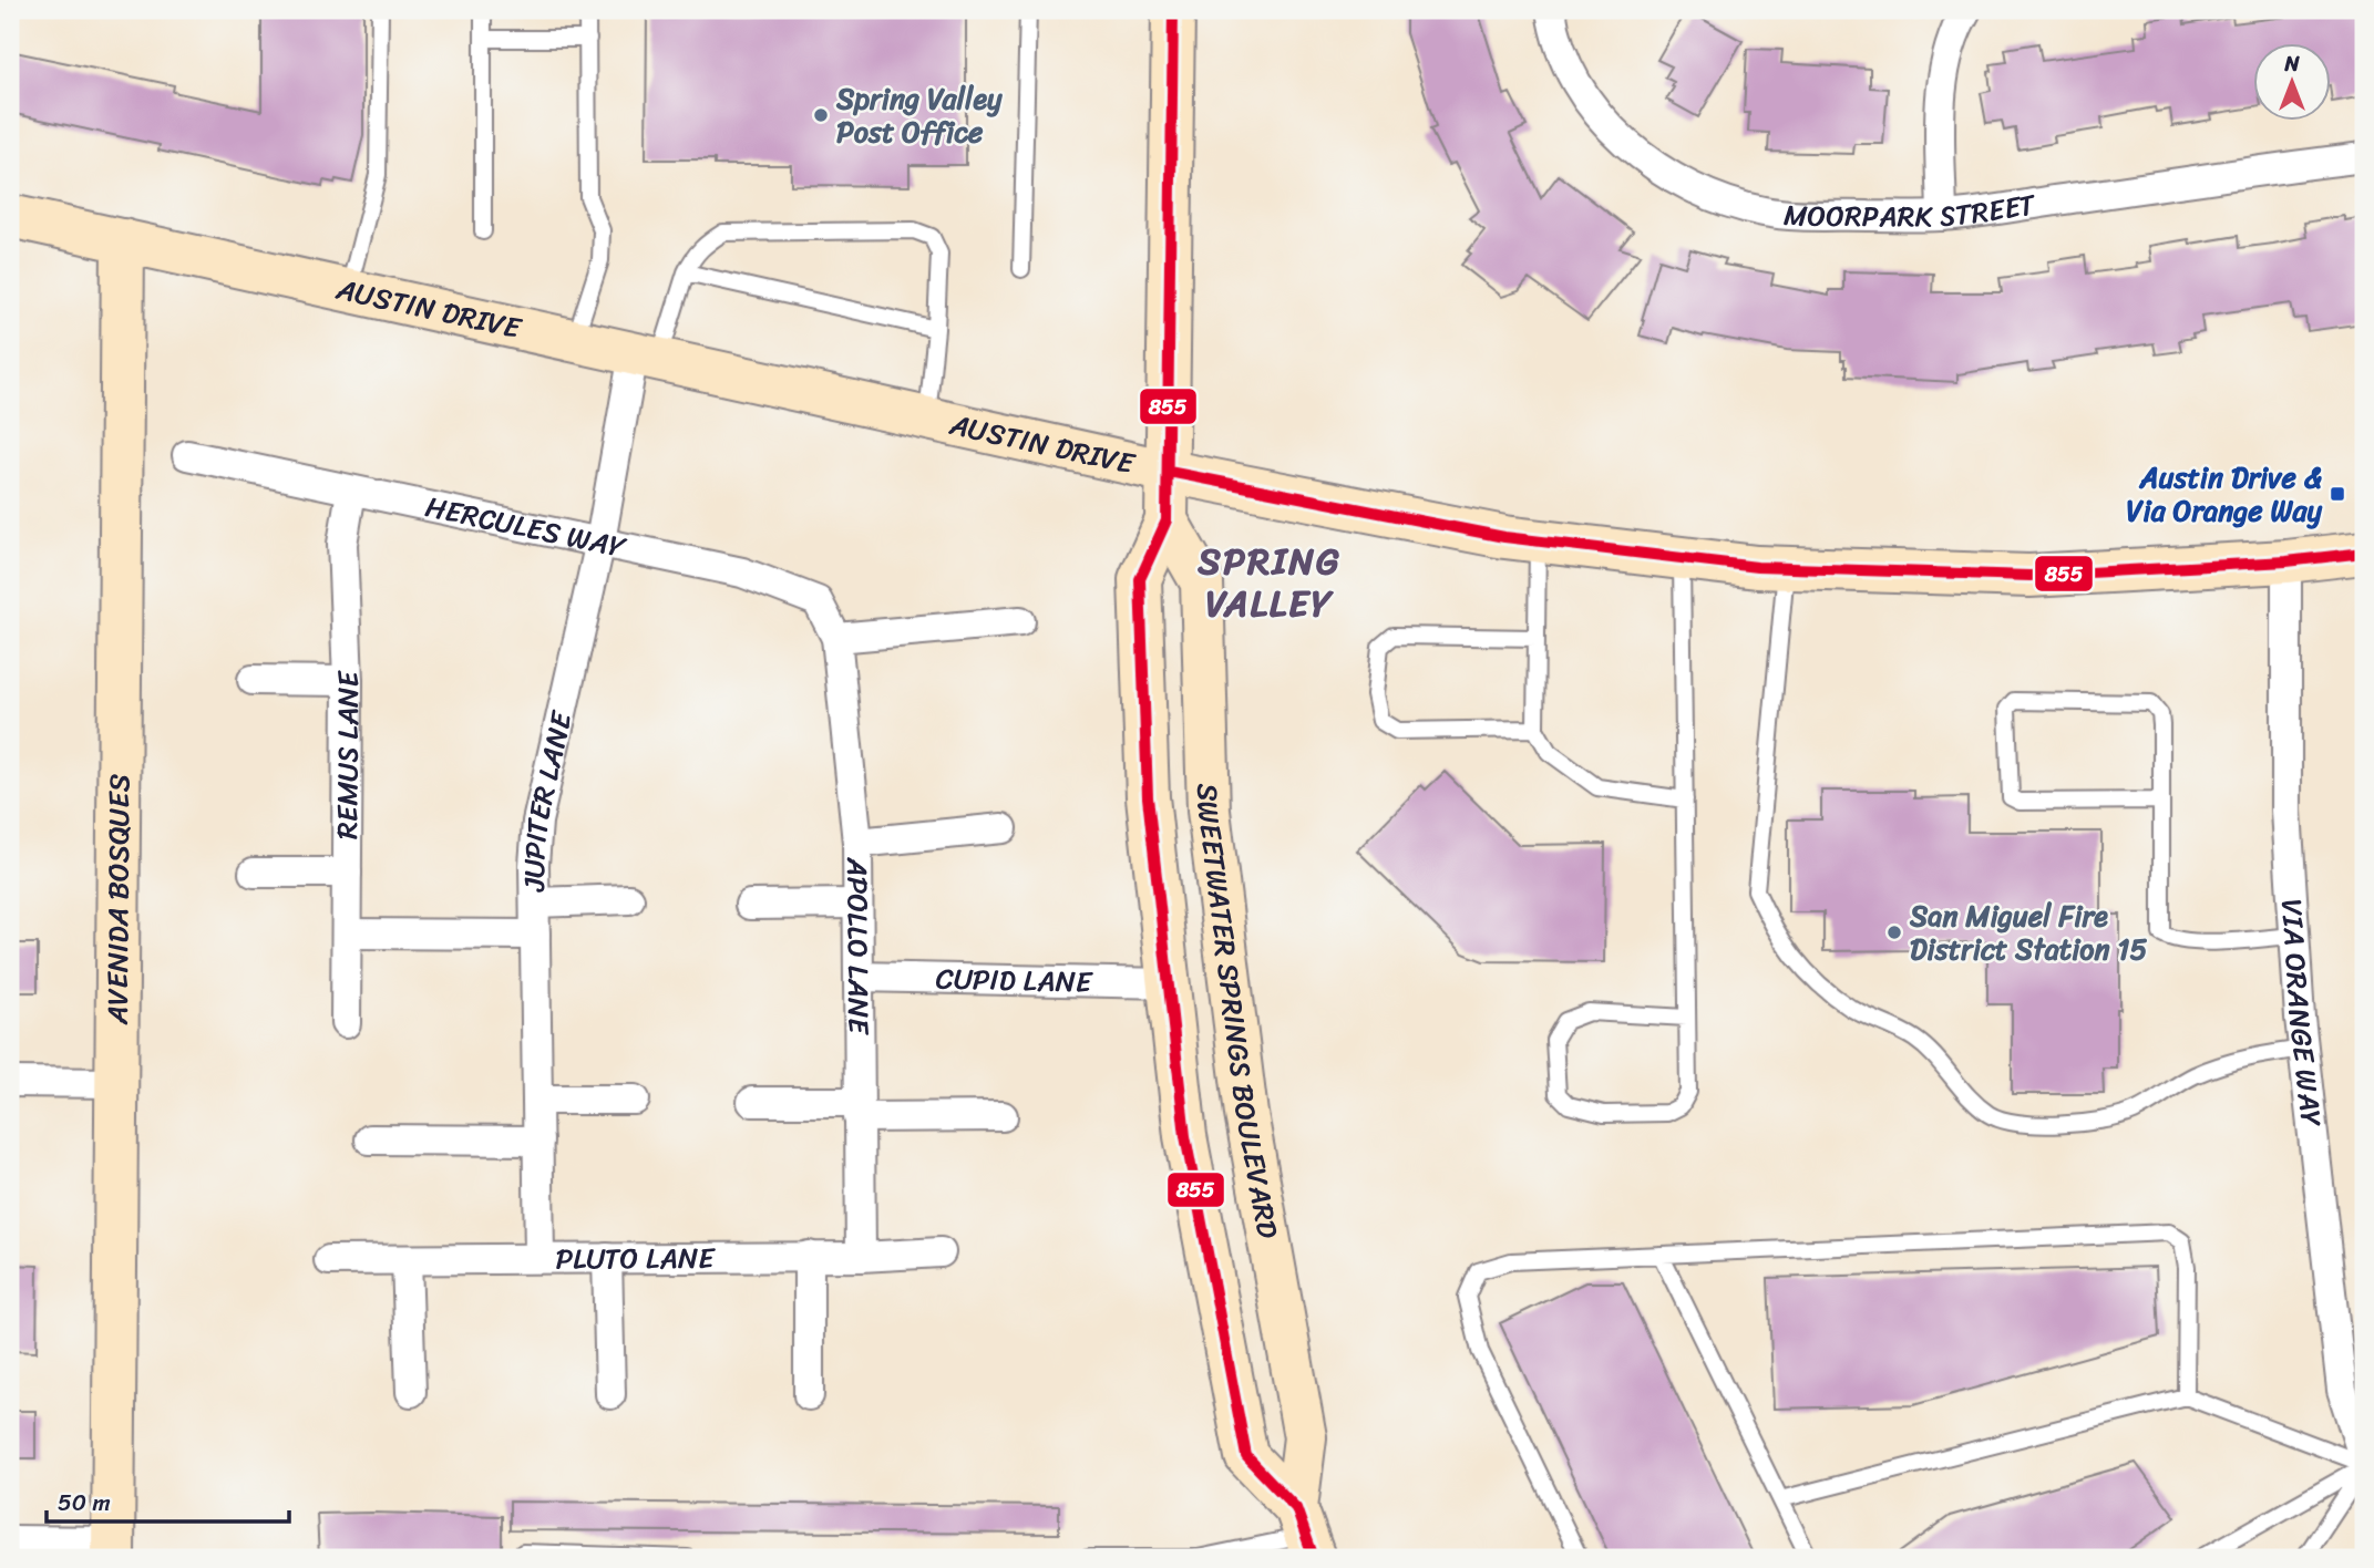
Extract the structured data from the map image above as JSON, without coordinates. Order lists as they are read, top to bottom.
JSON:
{
  "streets": {
    "main road": ["AUSTIN DRIVE", "AVENIDA BOSQUES", "SWEETWATER SPRINGS BOULEVARD"],
    "street": [
      "MOORPARK STREET",
      "HERCULES WAY",
      "REMUS LANE",
      "JUPITER LANE",
      "APOLLO LANE",
      "CUPID LANE",
      "VIA ORANGE WAY",
      "PLUTO LANE"
    ]
  },
  "crossings": [
    ["AUSTIN DRIVE", "JUPITER LANE"],
    ["AUSTIN DRIVE", "AVENIDA BOSQUES"],
    ["AUSTIN DRIVE", "SWEETWATER SPRINGS BOULEVARD"],
    ["AUSTIN DRIVE", "VIA ORANGE WAY"],
    ["HERCULES WAY", "REMUS LANE"],
    ["HERCULES WAY", "JUPITER LANE"],
    ["HERCULES WAY", "APOLLO LANE"],
    ["JUPITER LANE", "PLUTO LANE"],
    ["APOLLO LANE", "CUPID LANE"],
    ["APOLLO LANE", "PLUTO LANE"],
    ["CUPID LANE", "SWEETWATER SPRINGS BOULEVARD"]
  ],
  "districts": ["SPRING VALLEY"],
  "places": {
    "other": ["Spring Valley Post Office", "San Miguel Fire District Station 15"],
    "transit": ["Austin Drive & Via Orange Way"]
  },
  "lines": ["transit line 855"],
  "scale_bar": "50 m",
  "north": "top"
}
